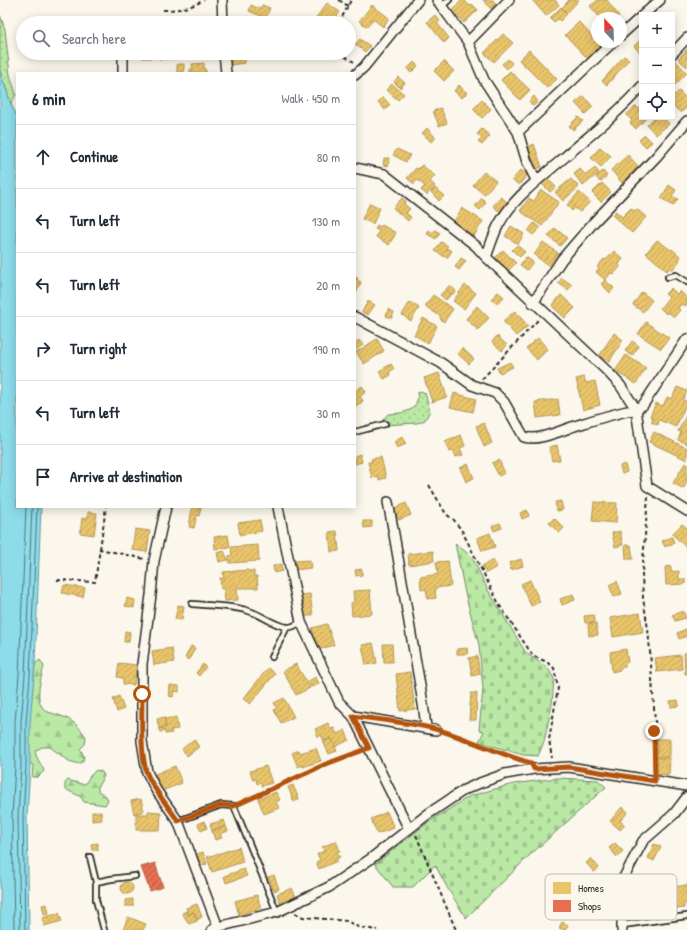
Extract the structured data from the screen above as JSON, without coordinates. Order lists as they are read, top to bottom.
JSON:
{
  "legend": ["Homes", "Shops"],
  "north": "top",
  "page": {
    "map_buttons": ["+", "−"],
    "search": "Search here",
    "heading": ["6 min", "Walk · 450 m"],
    "list": [
      ["Continue", "80 m"],
      ["Turn left", "130 m"],
      ["Turn left", "20 m"],
      ["Turn right", "190 m"],
      ["Turn left", "30 m"],
      "Arrive at destination"
    ]
  }
}
